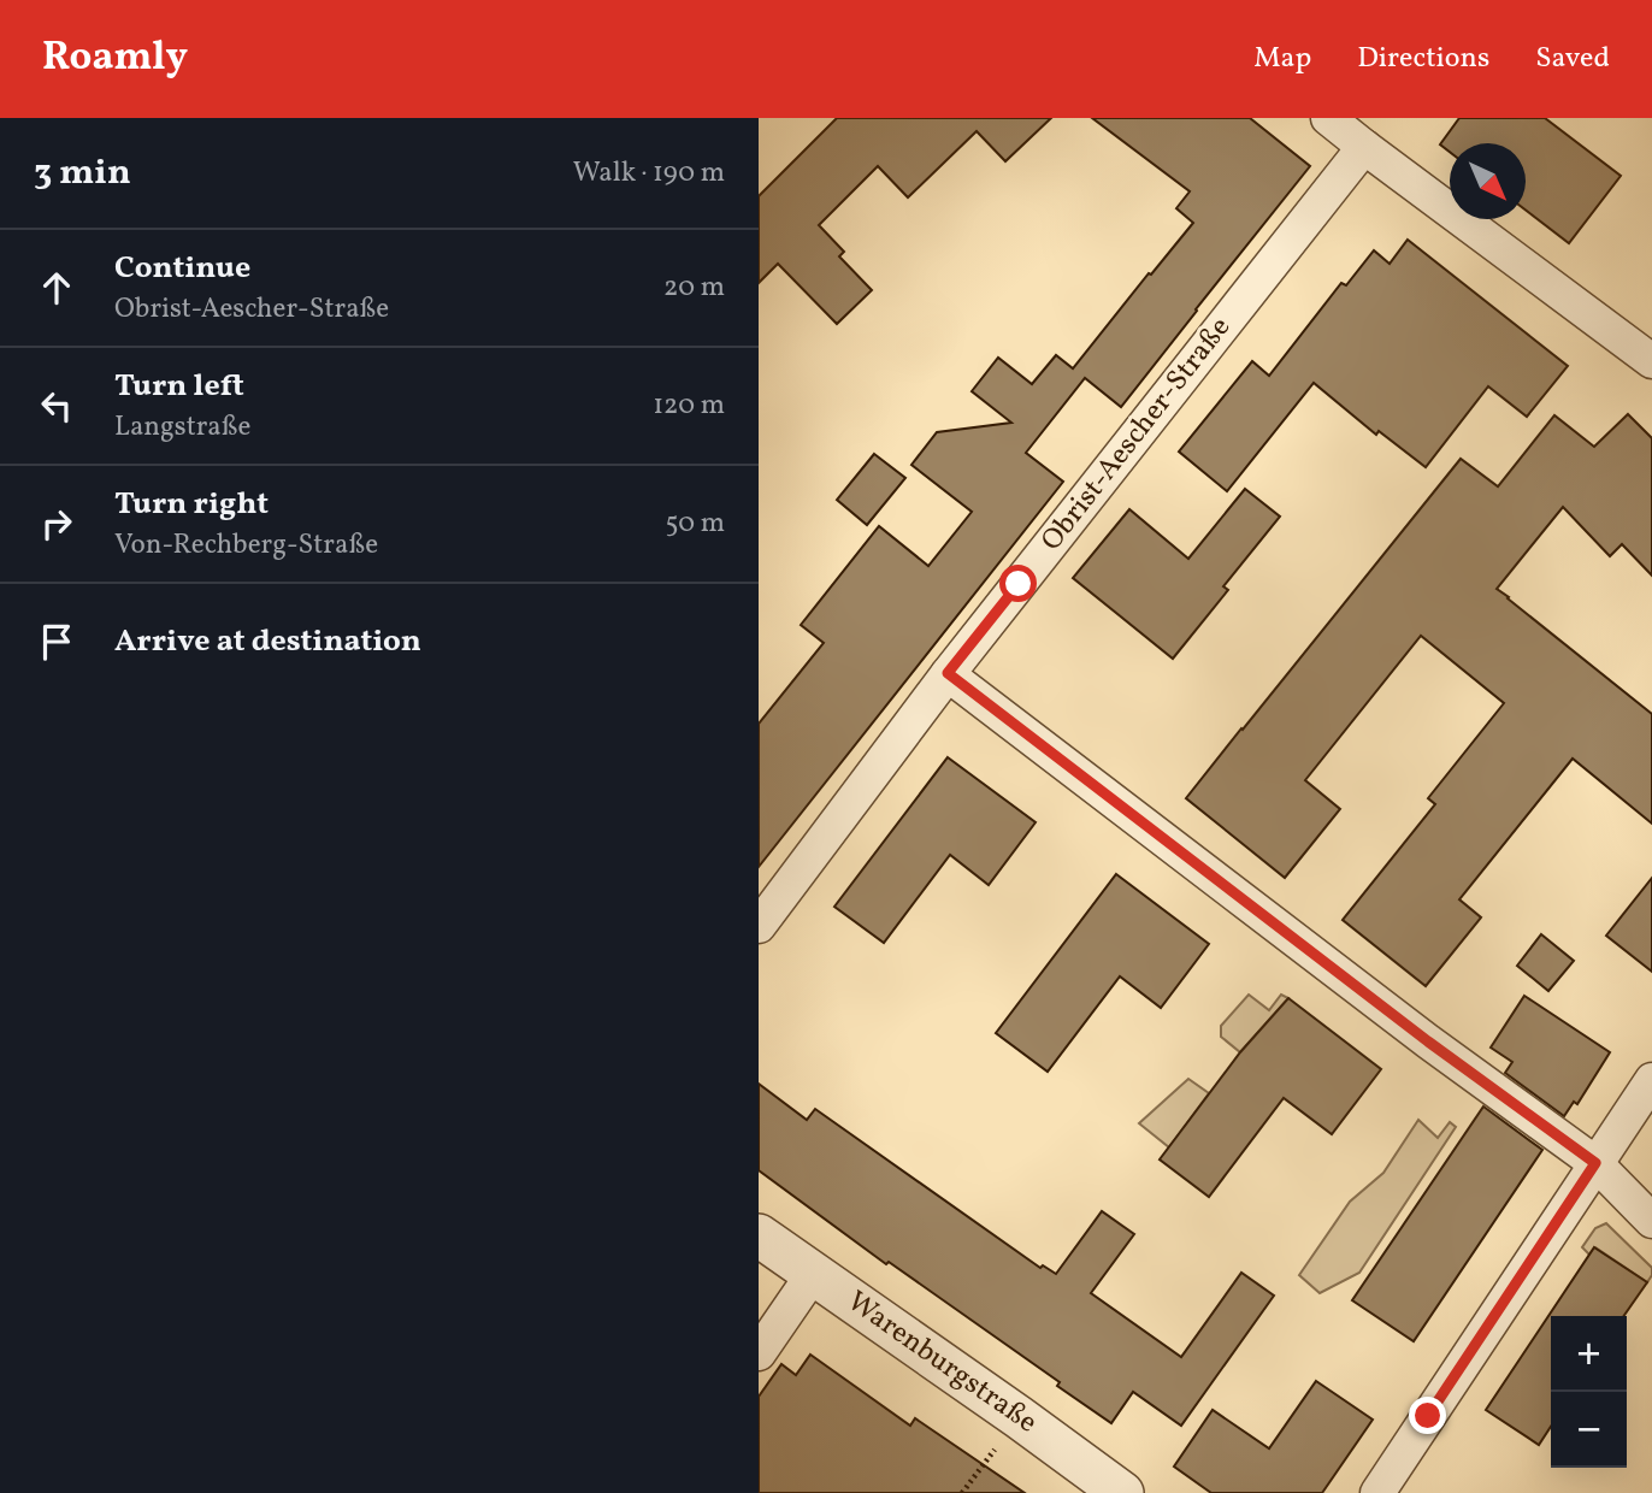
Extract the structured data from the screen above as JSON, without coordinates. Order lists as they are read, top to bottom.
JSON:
{
  "streets": {
    "street": ["Obrist-Aescher-Straße", "Warenburgstraße"]
  },
  "north": "bottom right",
  "page": {
    "header": "Roamly",
    "nav": ["Map", "Directions", "Saved"],
    "heading": ["3 min", "Walk · 190 m"],
    "list": [
      ["Continue", "Obrist-Aescher-Straße", "20 m"],
      ["Turn left", "Langstraße", "120 m"],
      ["Turn right", "Von-Rechberg-Straße", "50 m"],
      "Arrive at destination"
    ],
    "map_buttons": ["+", "−"]
  }
}
